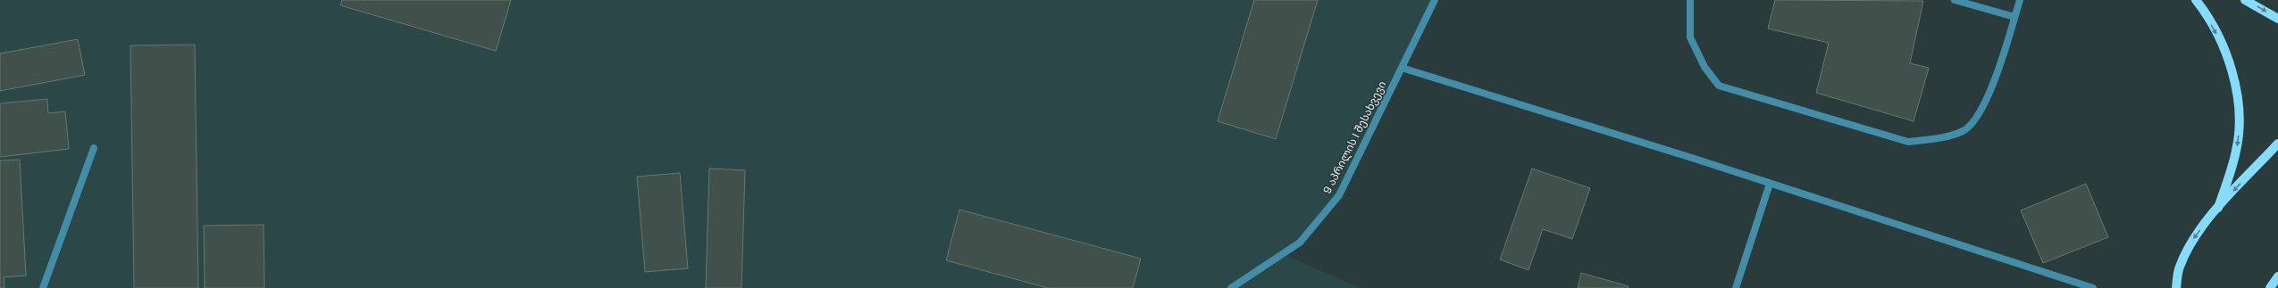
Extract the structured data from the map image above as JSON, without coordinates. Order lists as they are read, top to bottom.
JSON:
{
  "streets": {
    "street": ["9 აპრილის I შესახვევი"]
  }
}
